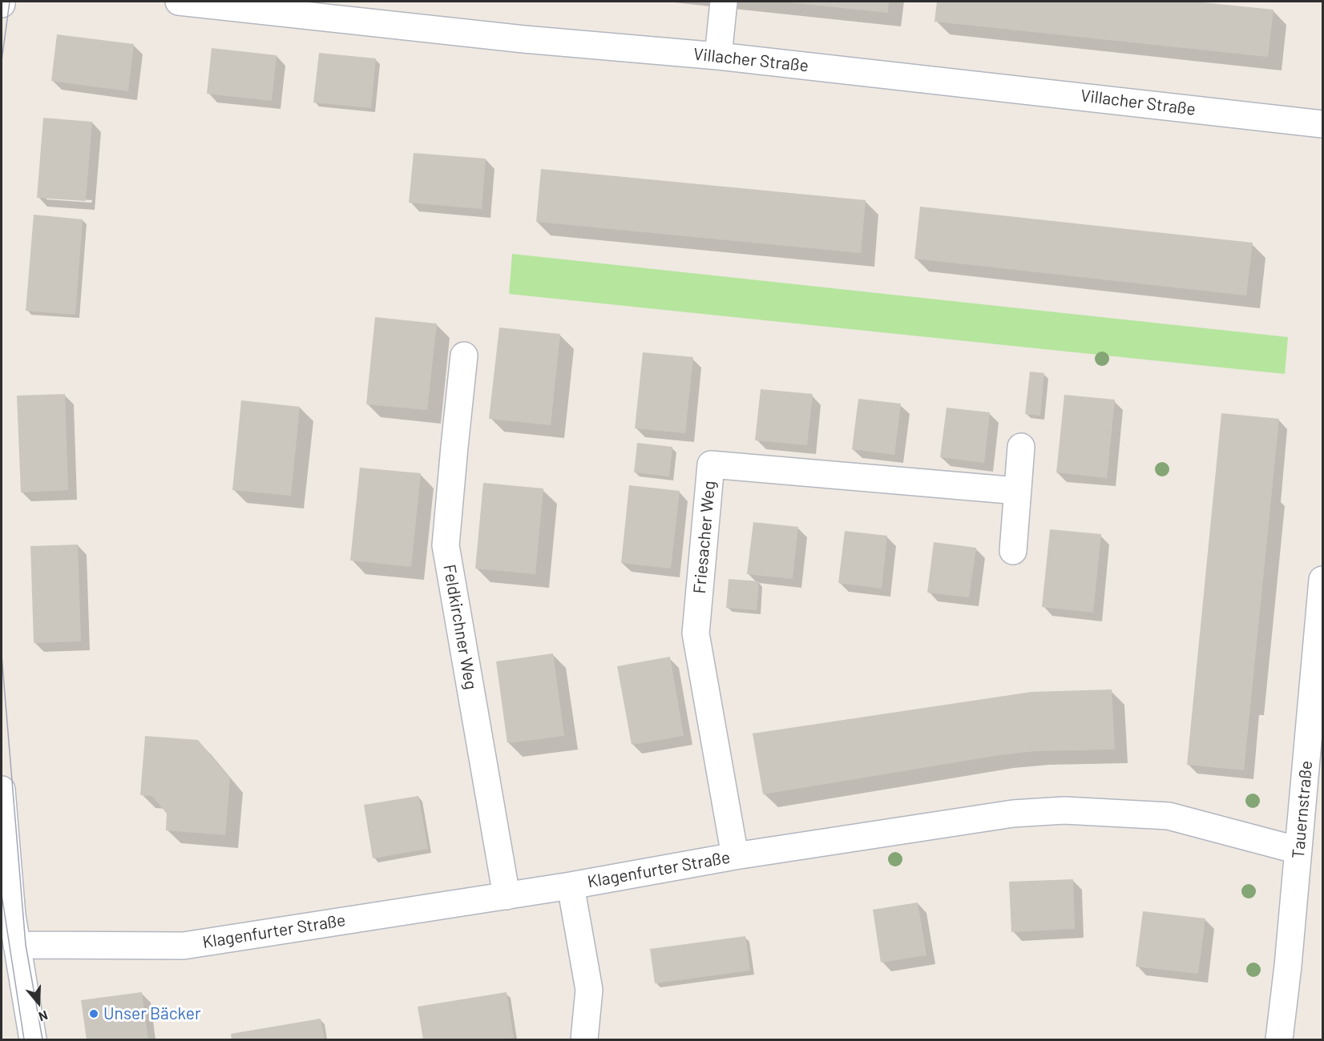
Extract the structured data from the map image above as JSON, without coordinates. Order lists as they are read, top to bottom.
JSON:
{
  "streets": {
    "street": [
      "Villacher Straße",
      "Friesacher Weg",
      "Feldkirchner Weg",
      "Tauernstraße",
      "Klagenfurter Straße"
    ]
  },
  "crossings": [
    ["Friesacher Weg", "Klagenfurter Straße"],
    ["Feldkirchner Weg", "Klagenfurter Straße"],
    ["Tauernstraße", "Klagenfurter Straße"]
  ],
  "places": ["Unser Bäcker"],
  "north": "bottom"
}
